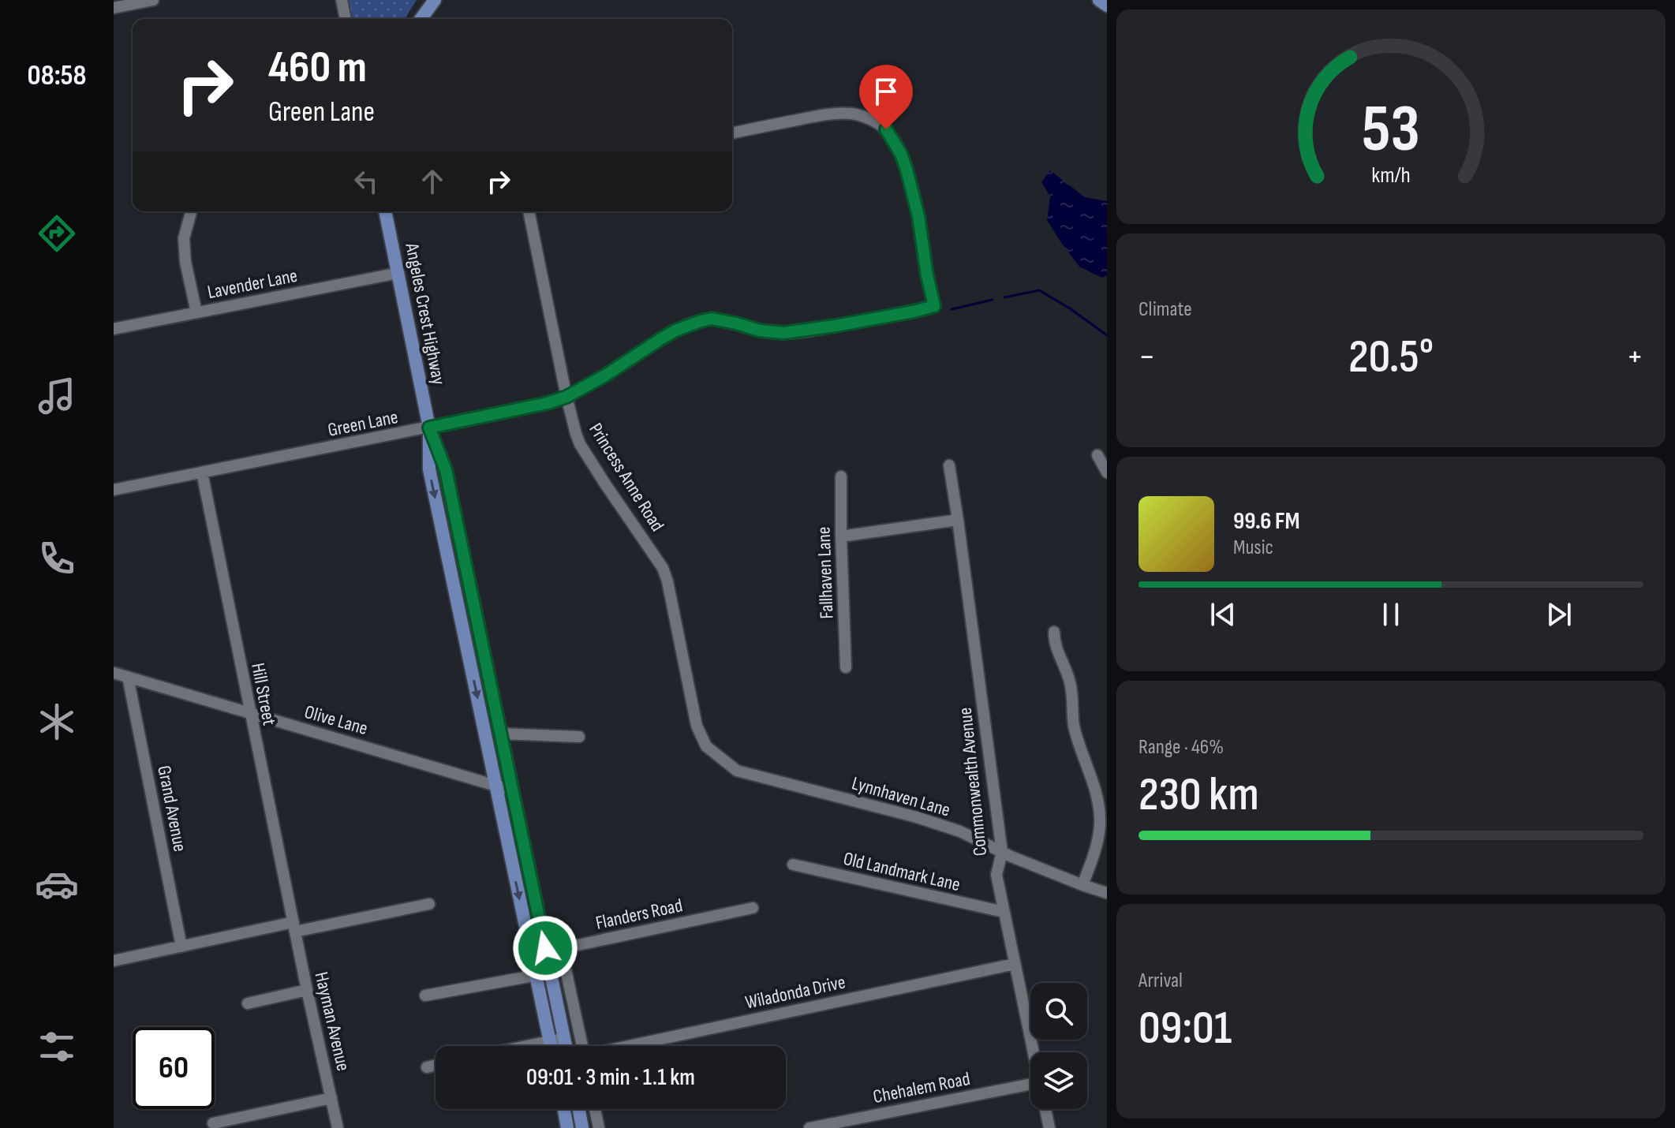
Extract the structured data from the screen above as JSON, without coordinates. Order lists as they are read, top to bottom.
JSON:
{
  "streets": {
    "main road": ["Angeles Crest Highway"],
    "street": [
      "Lavender Lane",
      "Green Lane",
      "Princess Anne Road",
      "Fallhaven Lane",
      "Hill Street",
      "Olive Lane",
      "Commonwealth Avenue",
      "Lynnhaven Lane",
      "Grand Avenue",
      "Old Landmark Lane",
      "Flanders Road",
      "Wiladonda Drive",
      "Hayman Avenue",
      "Chehalem Road"
    ]
  },
  "crossings": [
    ["Lavender Lane", "Angeles Crest Highway"],
    ["Angeles Crest Highway", "Green Lane"],
    ["Angeles Crest Highway", "Olive Lane"],
    ["Green Lane", "Princess Anne Road"],
    ["Green Lane", "Hill Street"],
    ["Princess Anne Road", "Lynnhaven Lane"],
    ["Hill Street", "Olive Lane"],
    ["Hill Street", "Hayman Avenue"],
    ["Olive Lane", "Grand Avenue"],
    ["Commonwealth Avenue", "Lynnhaven Lane"],
    ["Commonwealth Avenue", "Old Landmark Lane"],
    ["Commonwealth Avenue", "Wiladonda Drive"]
  ],
  "page": {
    "tabs": "08:58",
    "turn": ["460 m", "Green Lane"],
    "tile": [
      "Climate",
      ["Range · 46%", "230 km"],
      ["Arrival", "09:01"]
    ],
    "heat": ["−", "20.5°", "+"],
    "song": ["99.6 FM", "Music"],
    "limit": "60",
    "trip": "09:01 · 3 min · 1.1 km",
    "gauge": ["53", "km/h"]
  }
}
